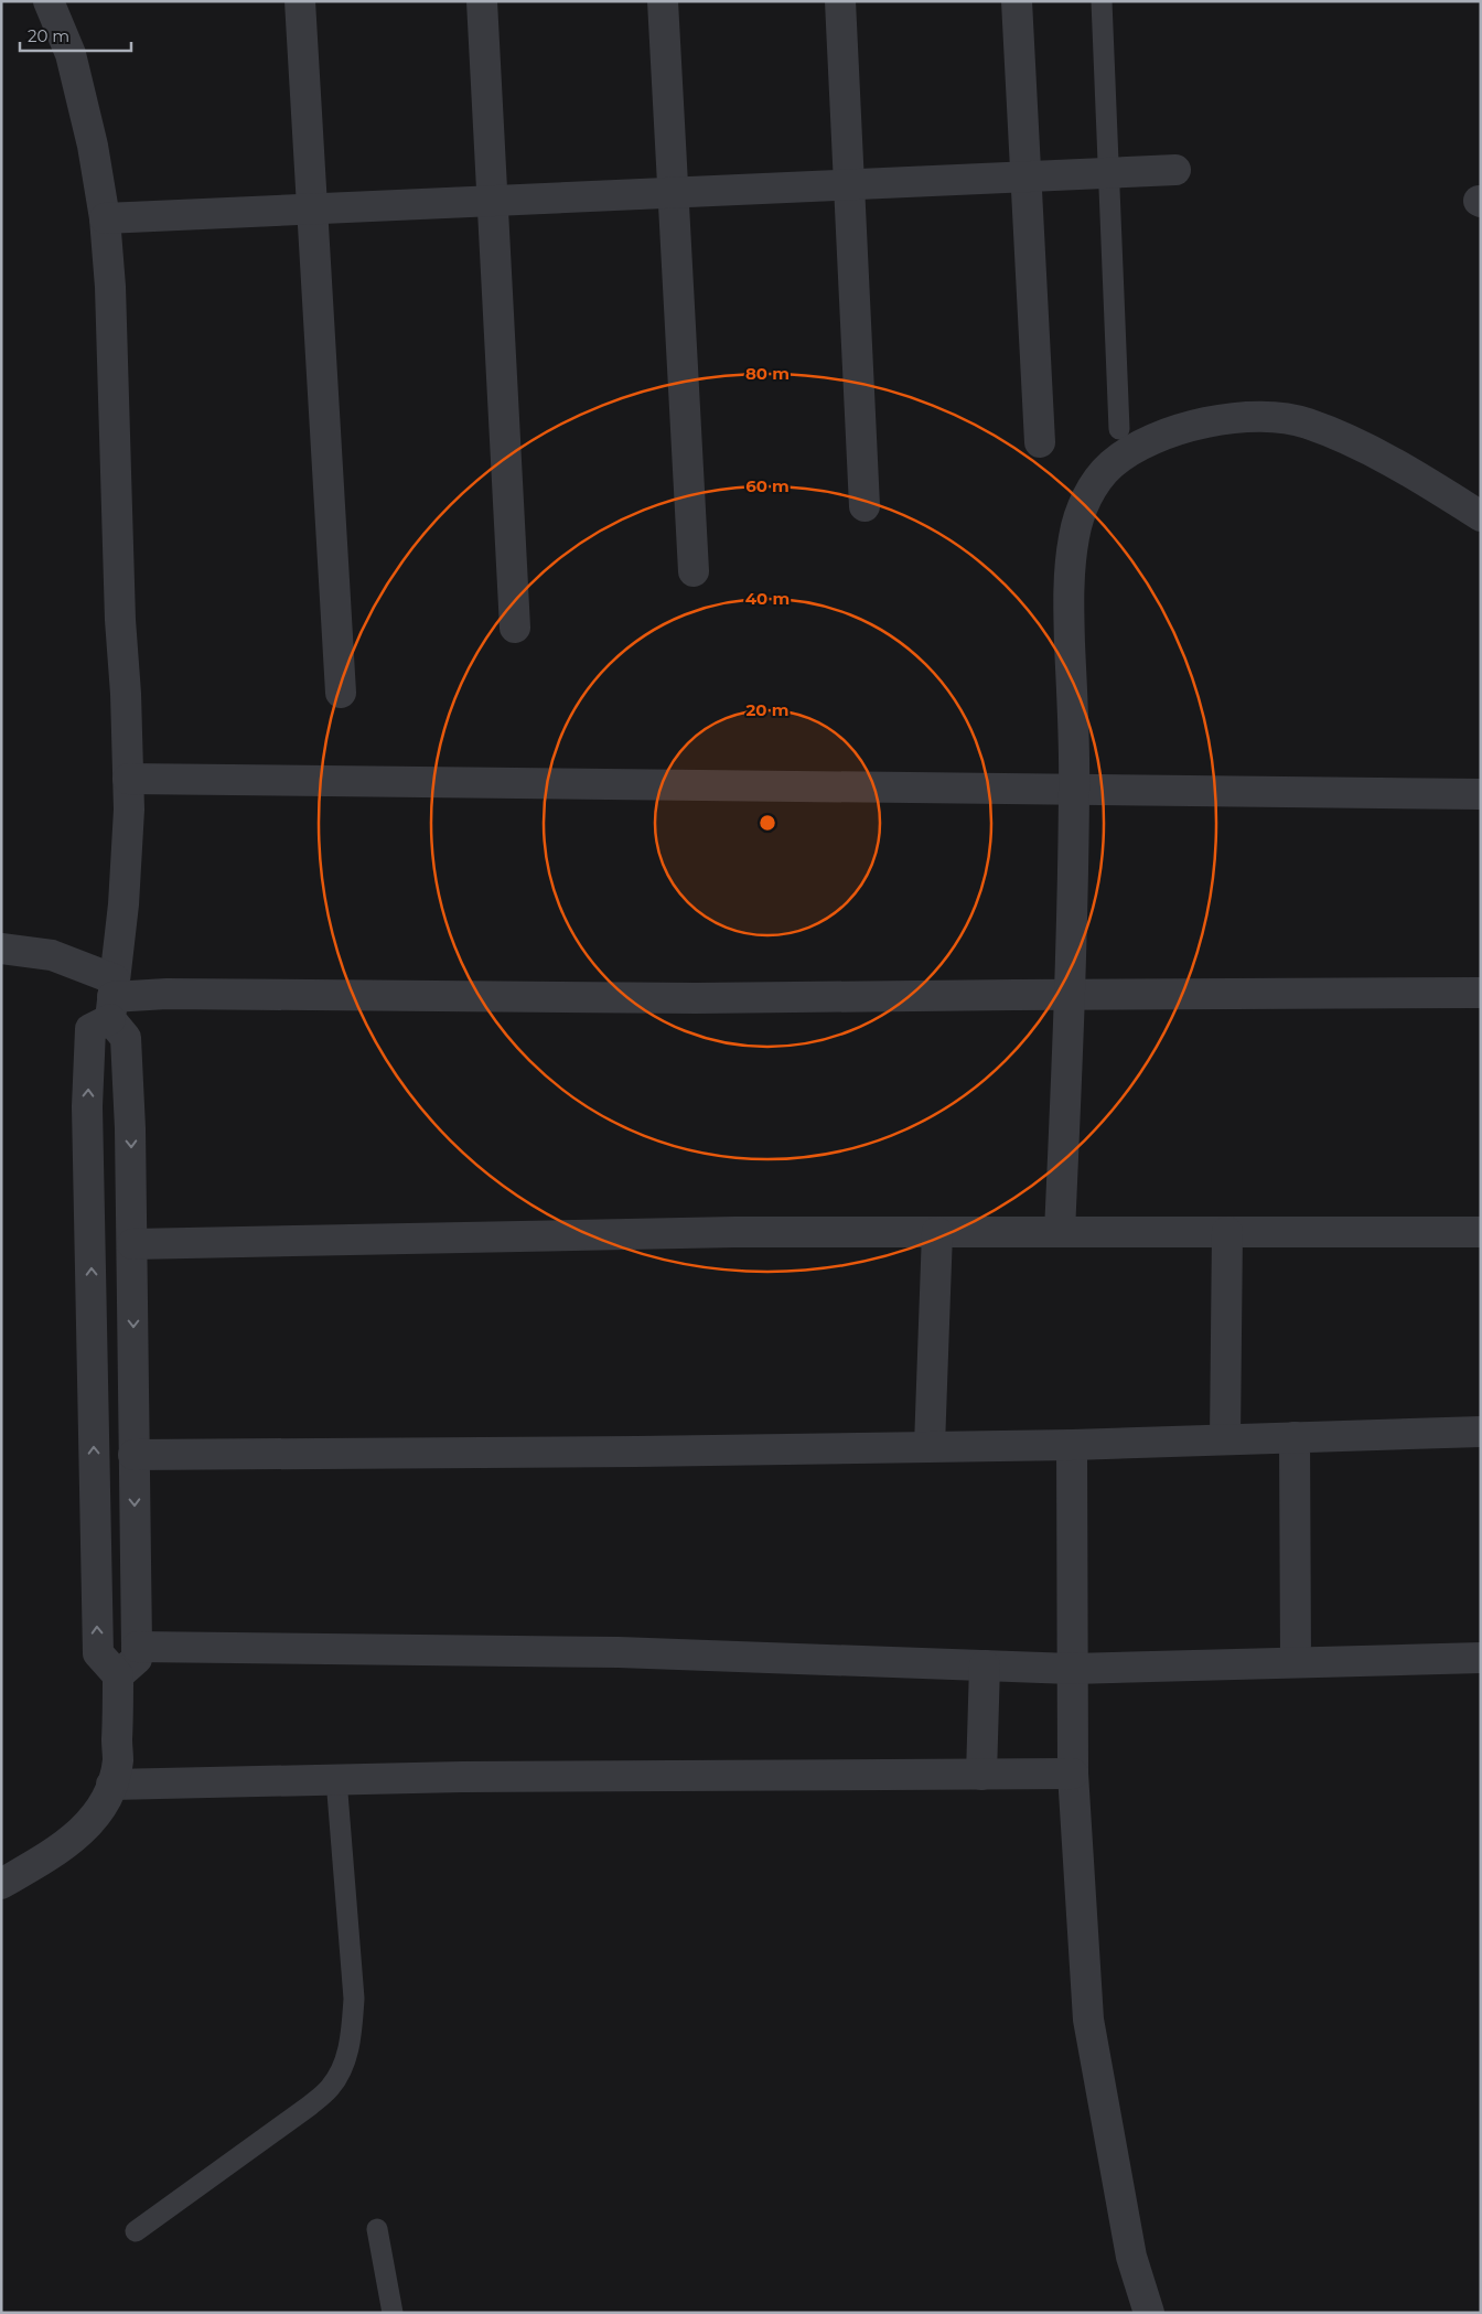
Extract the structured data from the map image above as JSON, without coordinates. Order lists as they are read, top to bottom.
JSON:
{
  "scale_bar": "20 m",
  "rings": [
    "80 m",
    "60 m",
    "40 m",
    "20 m"
  ]
}
